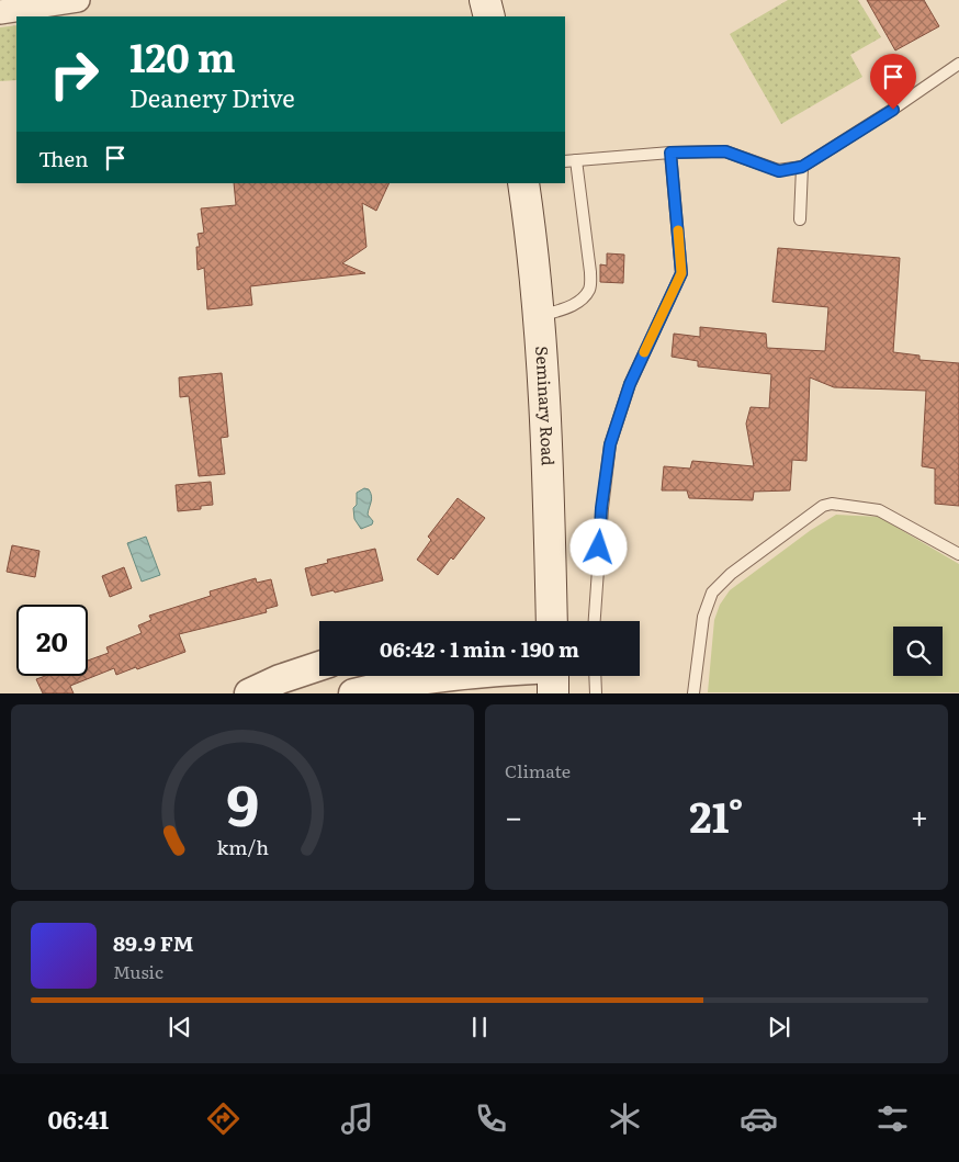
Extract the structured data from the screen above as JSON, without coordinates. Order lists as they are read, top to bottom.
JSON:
{
  "streets": {
    "main road": ["Seminary Road"]
  },
  "page": {
    "turn": ["120 m", "Deanery Drive"],
    "then": "Then",
    "limit": "20",
    "trip": "06:42 · 1 min · 190 m",
    "tile": "Climate",
    "heat": ["−", "21°", "+"],
    "song": ["89.9 FM", "Music"],
    "tabs": "06:41",
    "gauge": ["9", "km/h"]
  }
}
